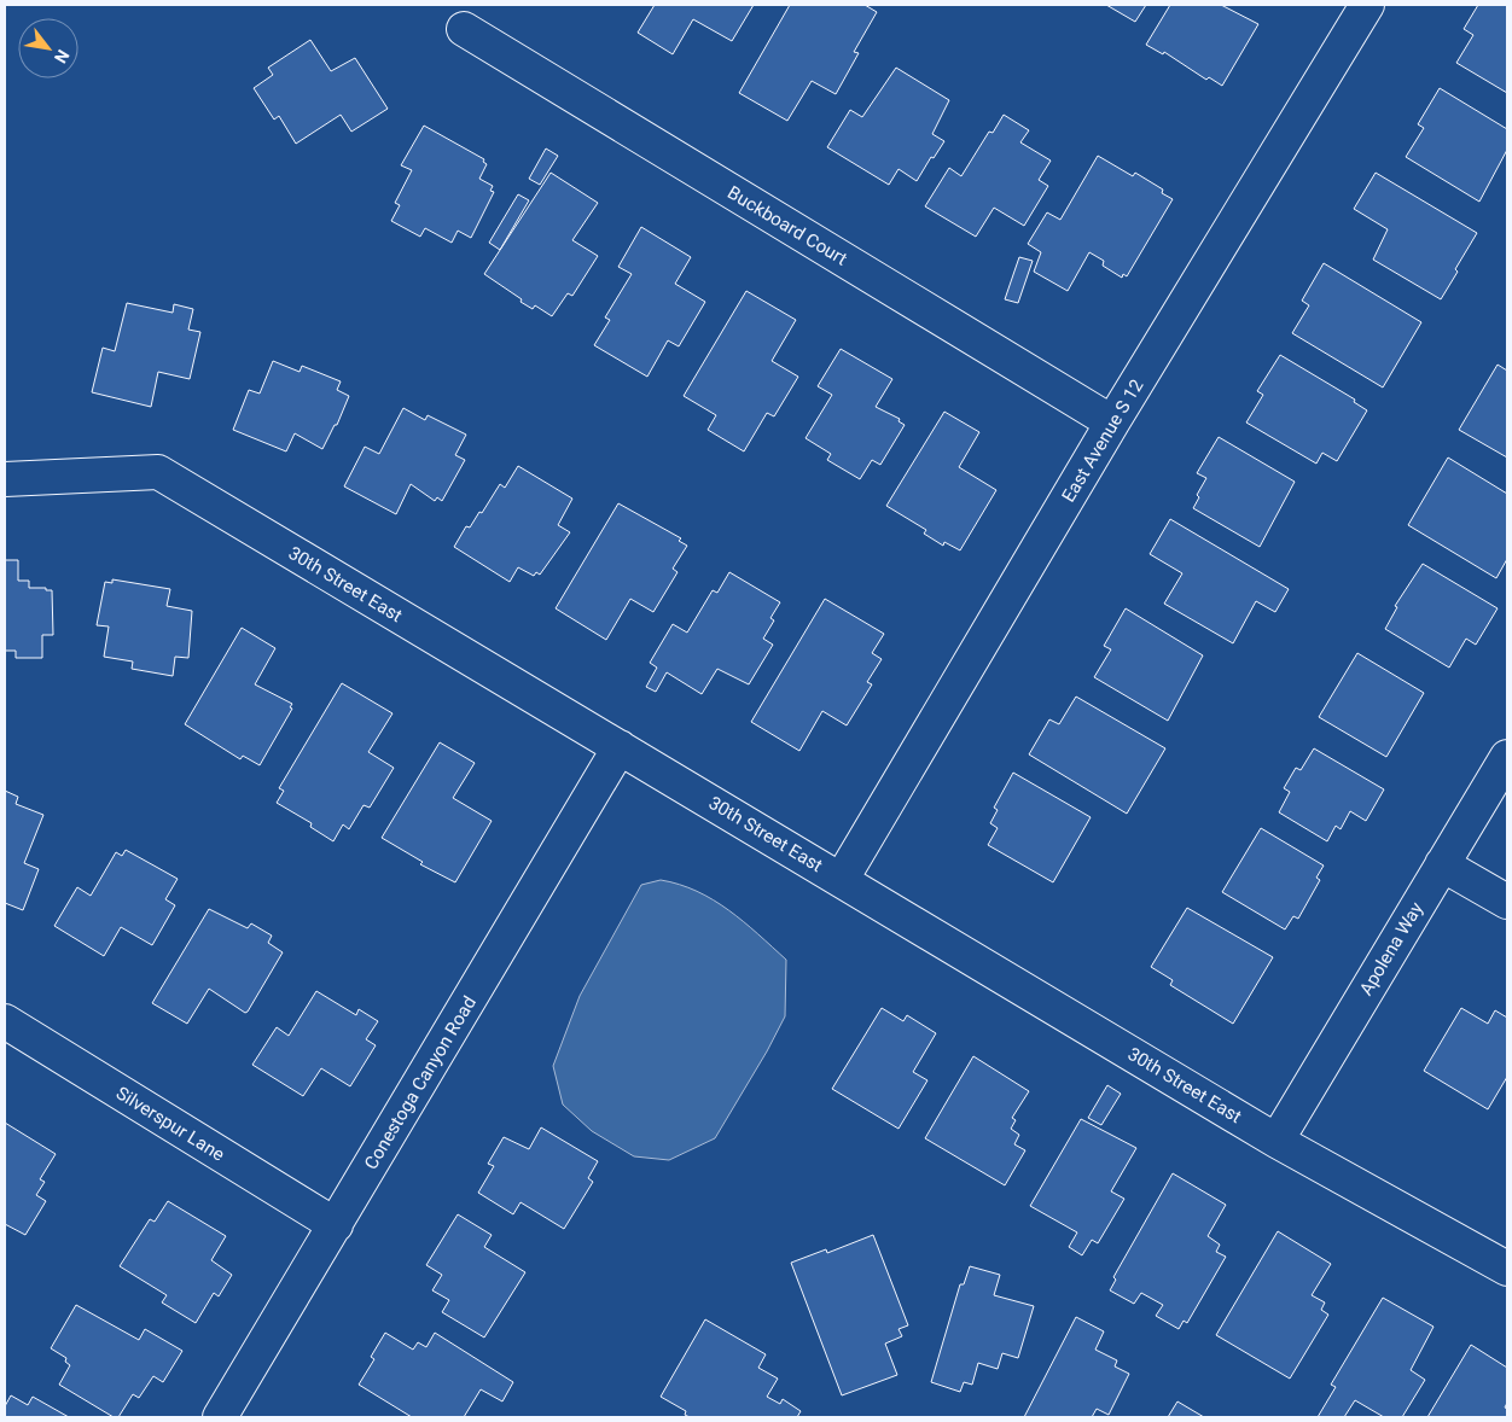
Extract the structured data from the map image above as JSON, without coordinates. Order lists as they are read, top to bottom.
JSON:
{
  "streets": {
    "street": [
      "Buckboard Court",
      "East Avenue S 12",
      "30th Street East",
      "Apolena Way",
      "Conestoga Canyon Road",
      "Silverspur Lane"
    ]
  },
  "crossings": [
    ["Buckboard Court", "East Avenue S 12"],
    ["East Avenue S 12", "30th Street East"],
    ["30th Street East", "Apolena Way"],
    ["30th Street East", "Conestoga Canyon Road"],
    ["Conestoga Canyon Road", "Silverspur Lane"]
  ],
  "north": "bottom right"
}
